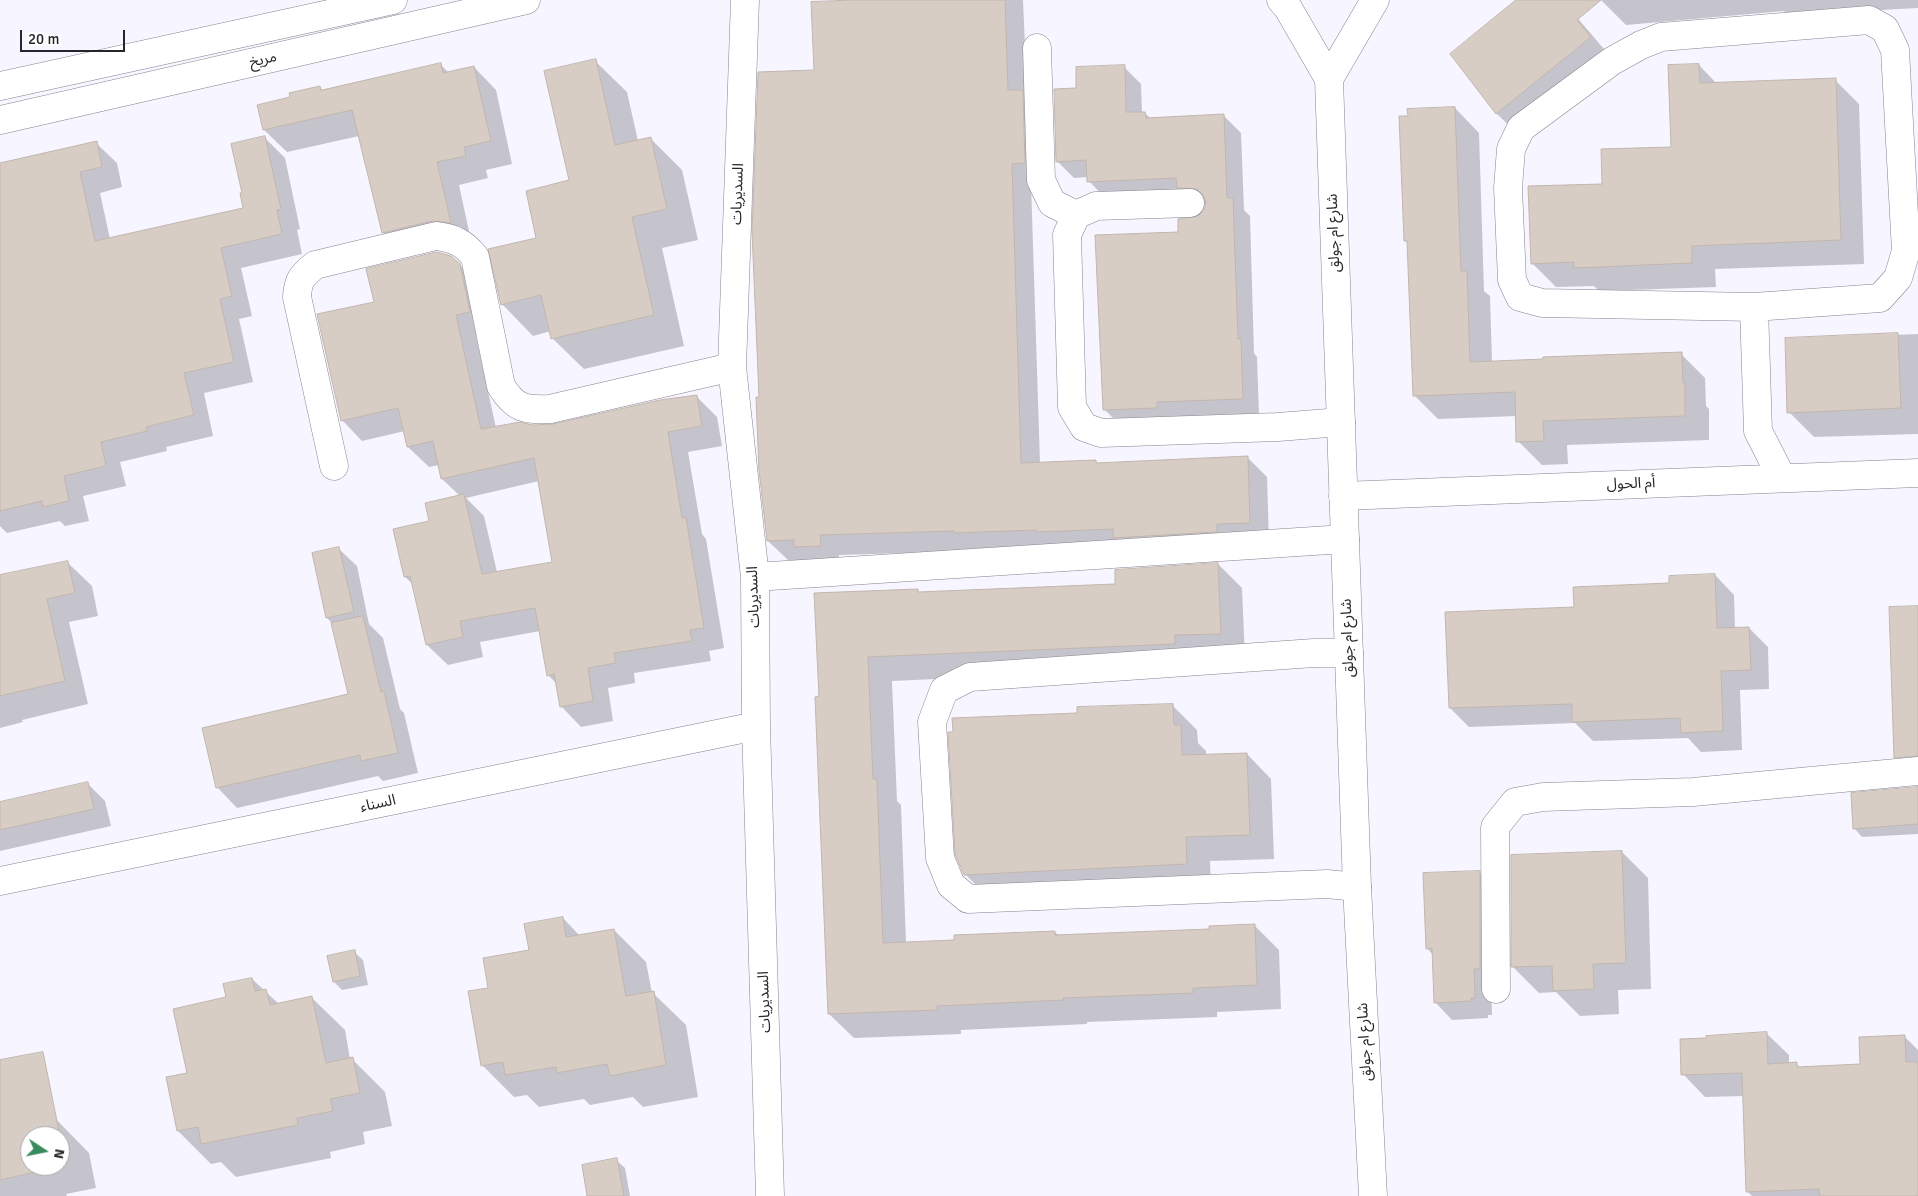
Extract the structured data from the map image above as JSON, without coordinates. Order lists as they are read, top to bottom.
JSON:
{
  "streets": {
    "street": [
      "مريخ",
      "السديريات",
      "شارع ام جولق",
      "أم الحول",
      "السناء"
    ]
  },
  "crossings": [
    ["السديريات", "السناء"],
    ["شارع ام جولق", "أم الحول"]
  ],
  "scale_bar": "20 m",
  "north": "right"
}
